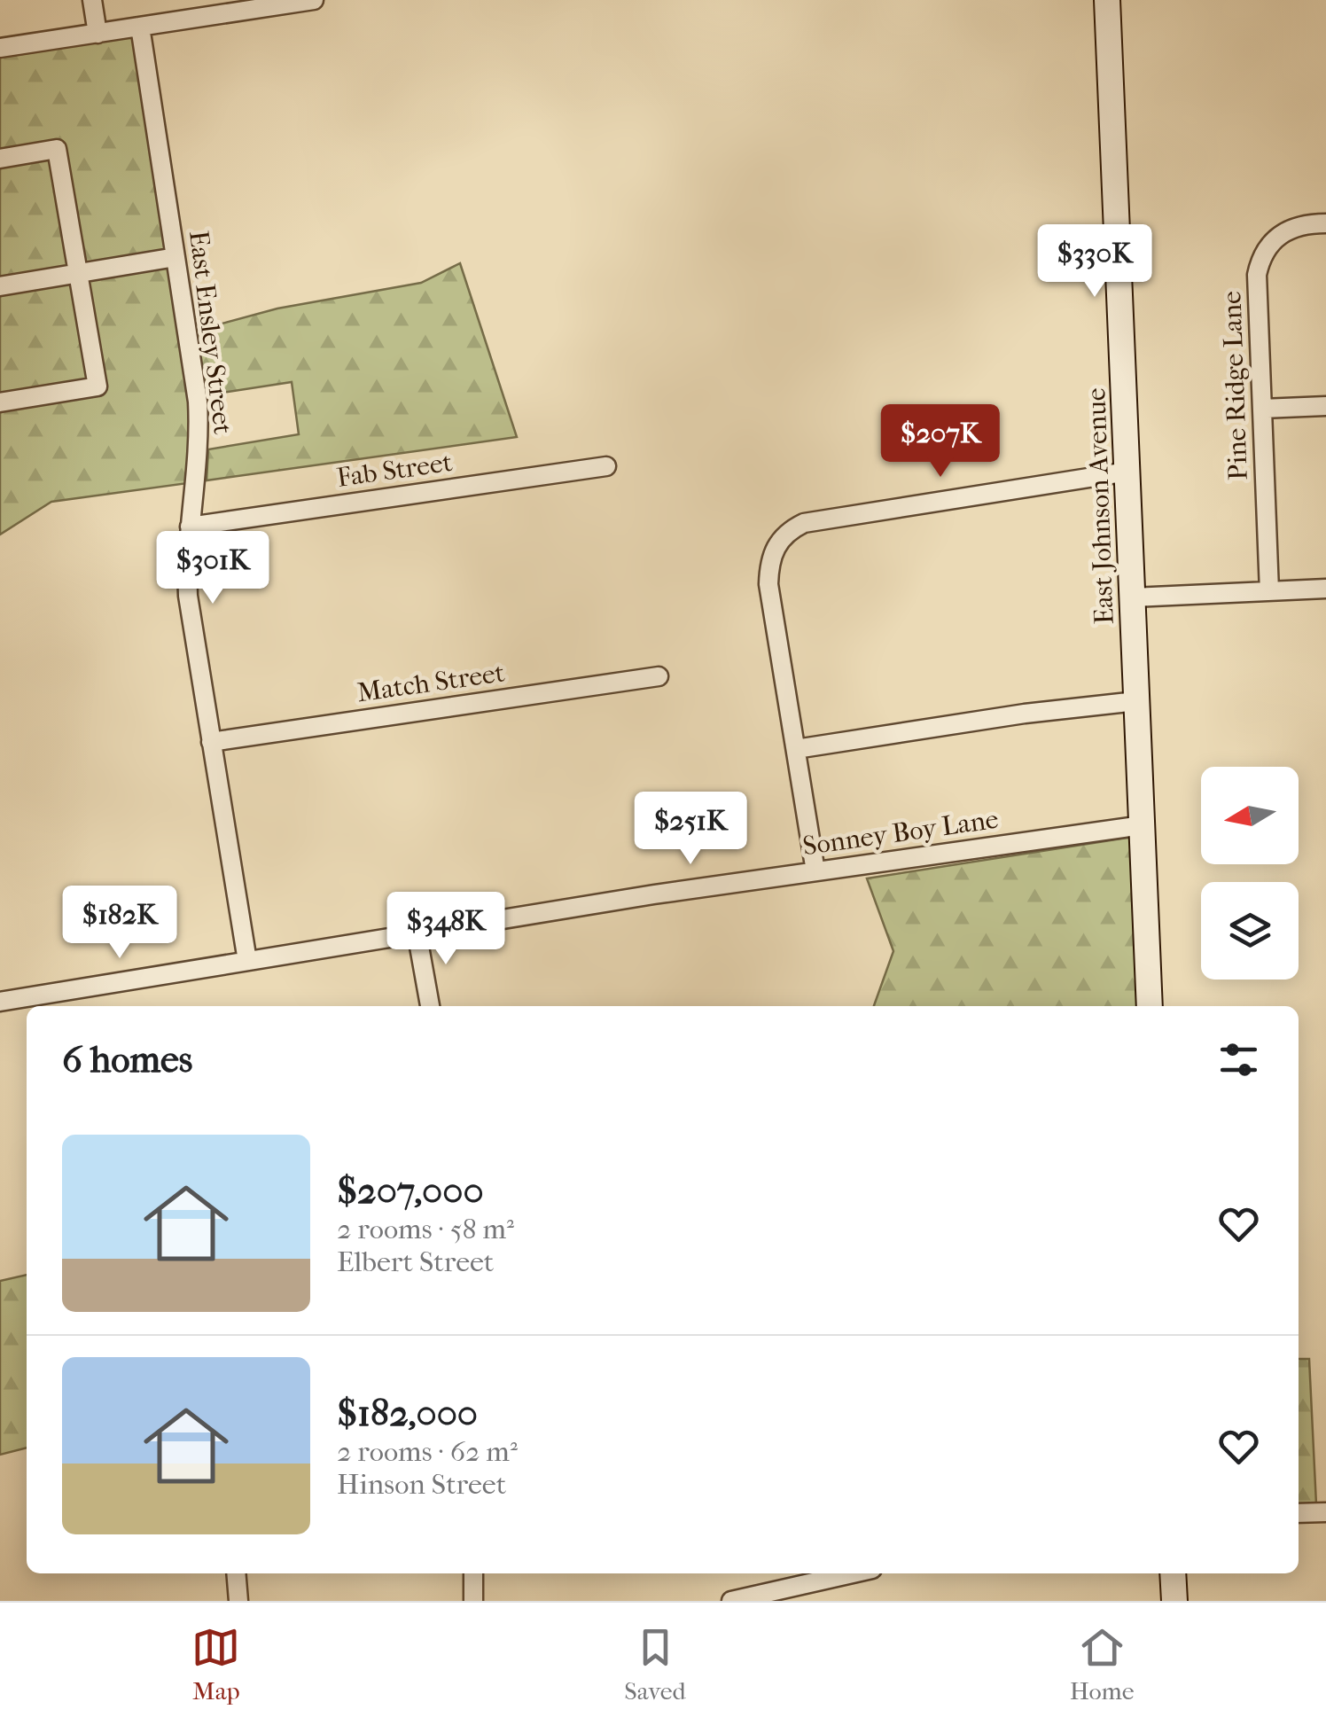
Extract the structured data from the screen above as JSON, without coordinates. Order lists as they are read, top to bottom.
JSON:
{
  "streets": {
    "main road": ["East Johnson Avenue"],
    "street": [
      "East Ensley Street",
      "Pine Ridge Lane",
      "Fab Street",
      "Match Street",
      "Sonney Boy Lane"
    ]
  },
  "crossings": [
    ["East Ensley Street", "Fab Street"],
    ["East Ensley Street", "Match Street"],
    ["East Ensley Street", "Sonney Boy Lane"],
    ["East Johnson Avenue", "Sonney Boy Lane"]
  ],
  "north": "left",
  "page": {
    "price": [
      "$330K",
      "$207K",
      "$301K",
      "$251K",
      "$182K",
      "$348K"
    ],
    "heading": "6 homes",
    "list": [
      {
        "name": "$207,000",
        "note": "2 rooms · 58 m² · Elbert Street"
      },
      {
        "name": "$182,000",
        "note": "2 rooms · 62 m² · Hinson Street"
      }
    ],
    "tabs": ["Map", "Saved", "Home"]
  }
}
